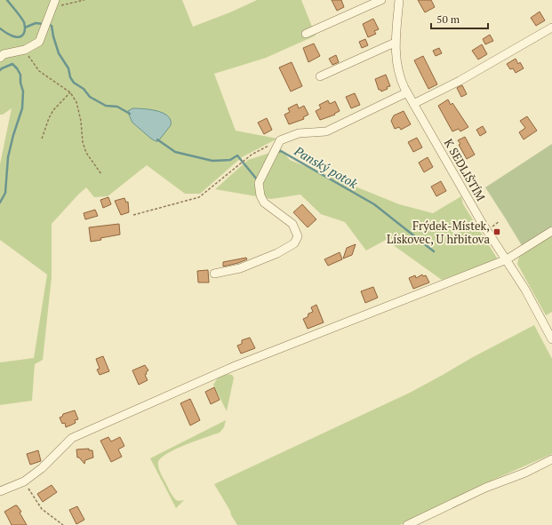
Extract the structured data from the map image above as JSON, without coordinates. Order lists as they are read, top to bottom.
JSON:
{
  "streets": {
    "street": ["K SEDLIŠTÍM"]
  },
  "water": ["Panský potok"],
  "places": {
    "transit": ["Frýdek-Místek, Lískovec, U hřbitova"]
  },
  "scale_bar": "50 m"
}
